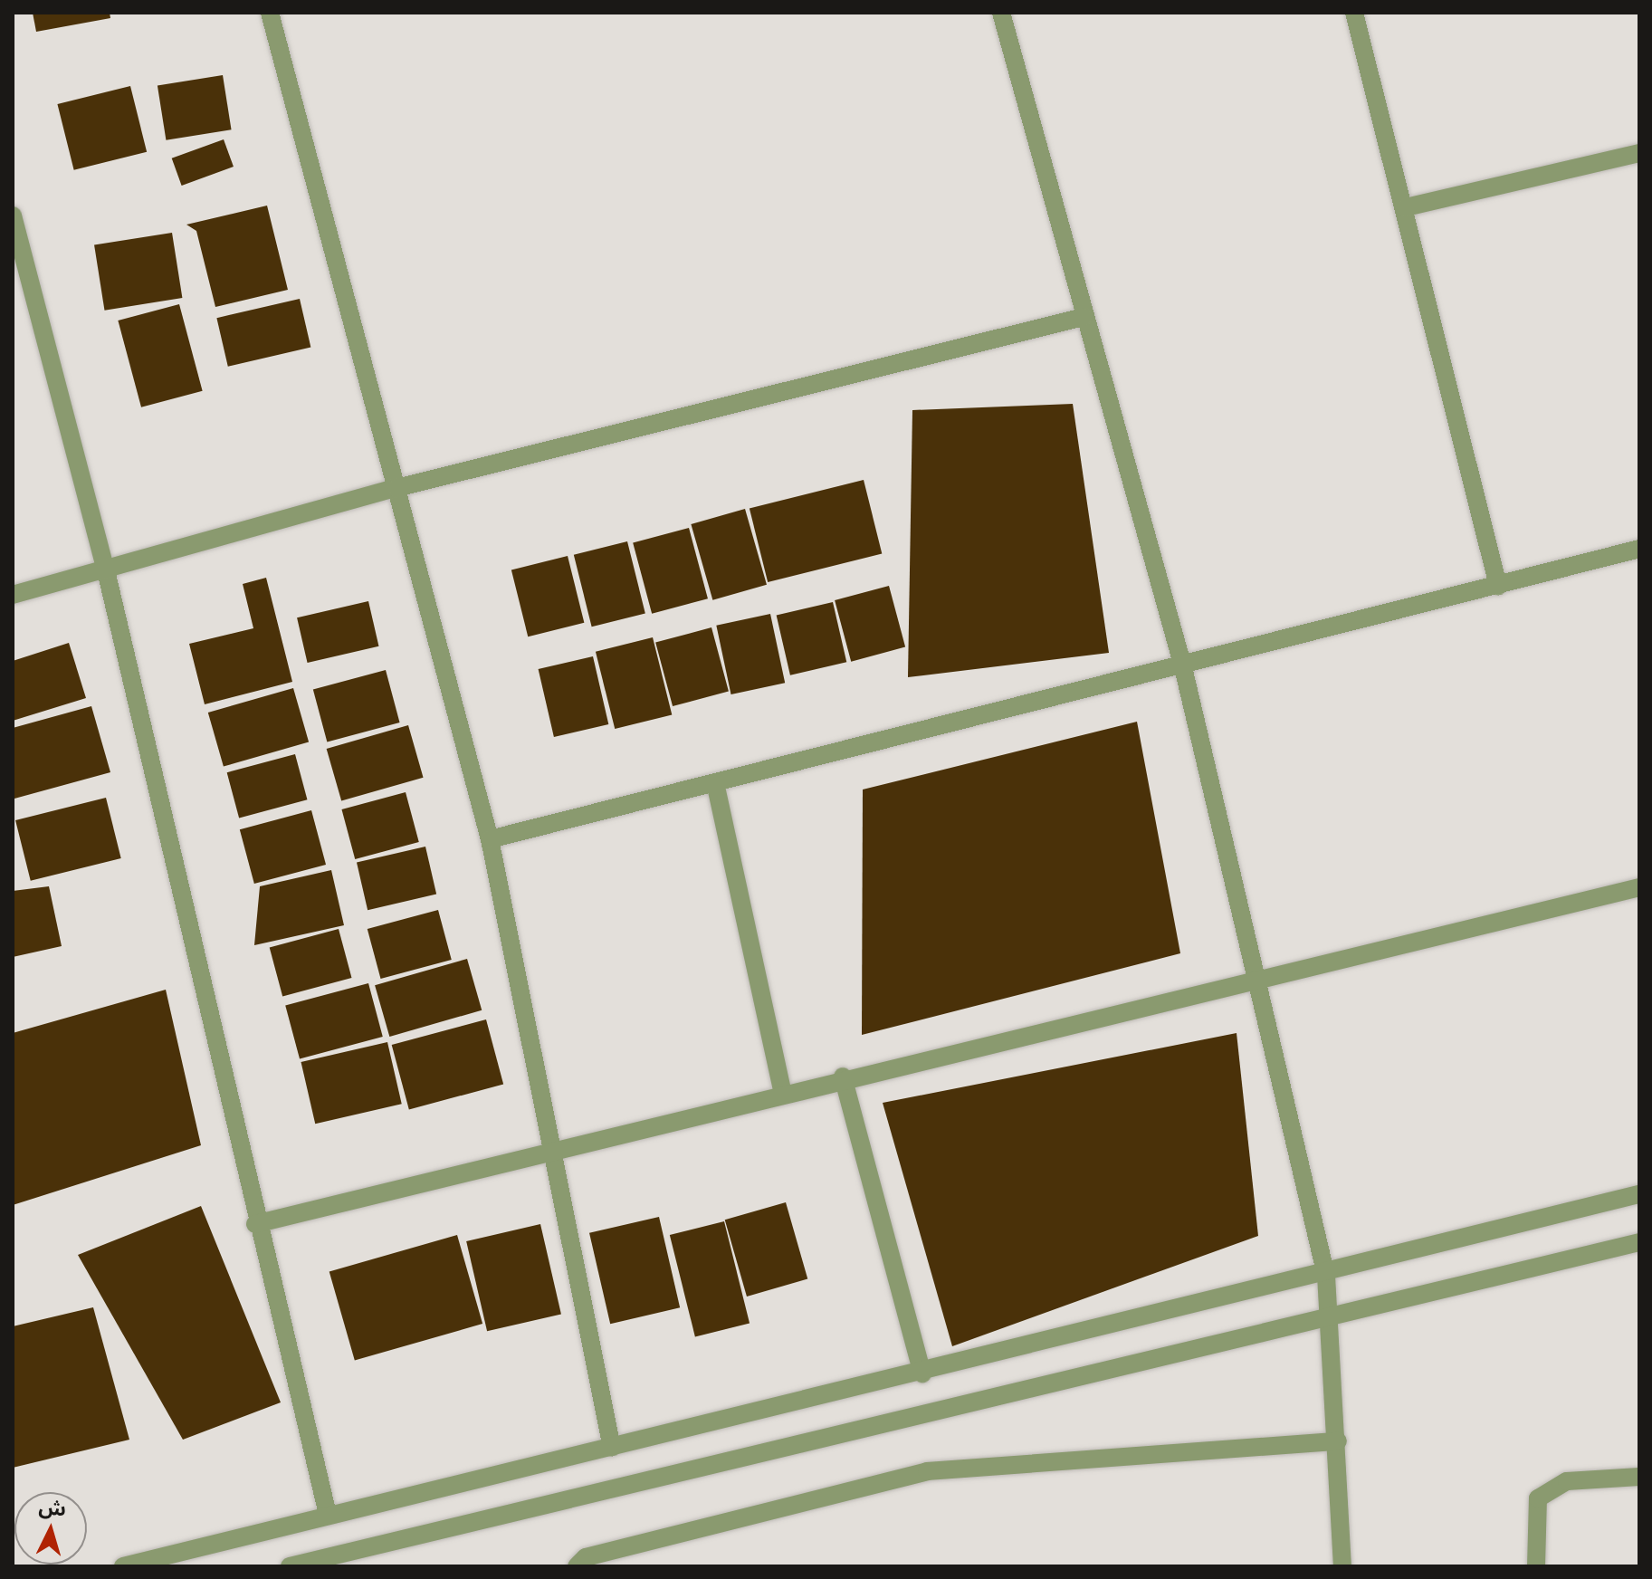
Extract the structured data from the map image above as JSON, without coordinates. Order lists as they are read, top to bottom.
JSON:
{
  "north": "top"
}
